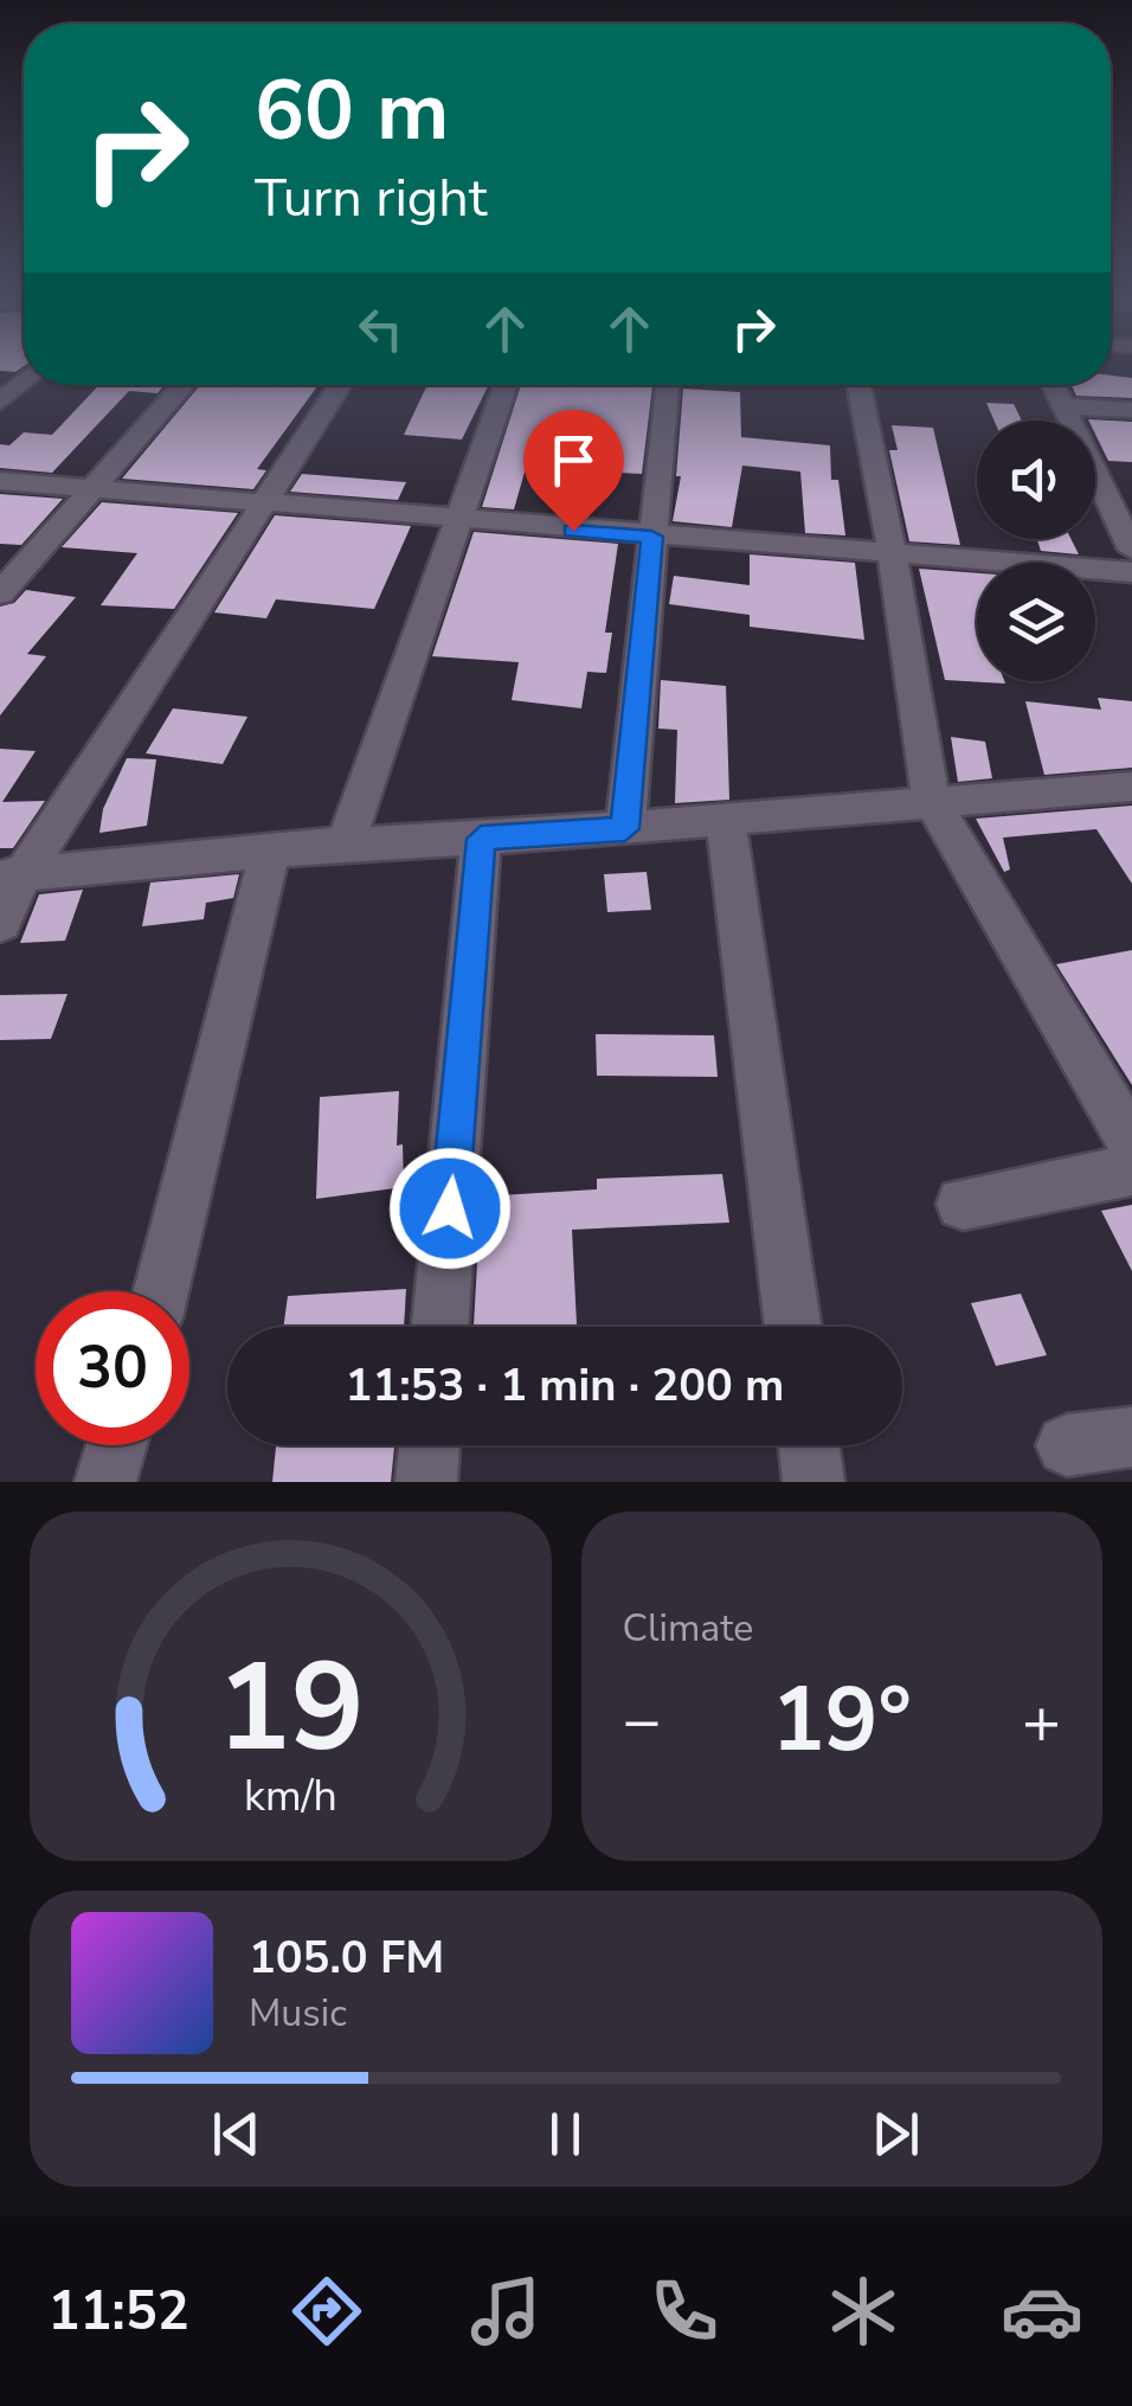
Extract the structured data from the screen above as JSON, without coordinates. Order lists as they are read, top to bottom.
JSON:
{
  "page": {
    "turn": ["60 m", "Turn right"],
    "limit": "30",
    "trip": "11:53 · 1 min · 200 m",
    "tile": "Climate",
    "heat": ["−", "19°", "+"],
    "song": ["105.0 FM", "Music"],
    "tabs": "11:52",
    "gauge": ["19", "km/h"]
  }
}
